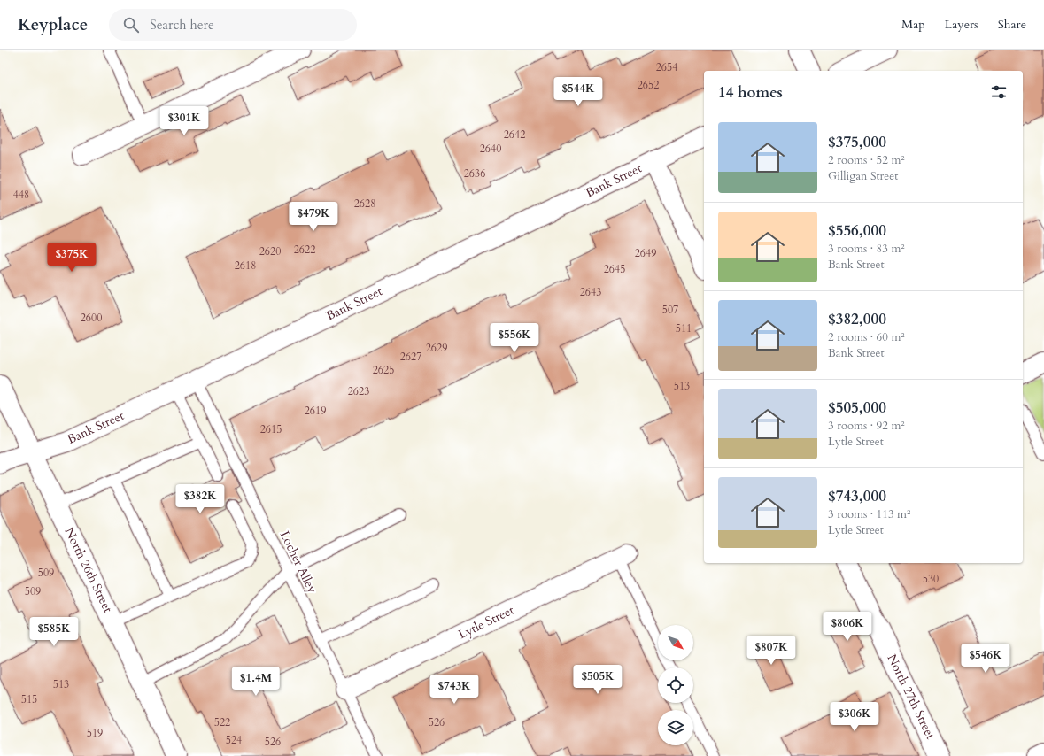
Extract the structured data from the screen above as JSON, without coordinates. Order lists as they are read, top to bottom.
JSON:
{
  "streets": {
    "street": [
      "Bank Street",
      "North 26th Street",
      "Lytle Street",
      "North 27th Street"
    ],
    "lane": ["Locher Alley"]
  },
  "crossings": [
    ["Bank Street", "Locher Alley"],
    ["Bank Street", "North 26th Street"],
    ["Locher Alley", "Lytle Street"]
  ],
  "house_numbers": [
    "2654",
    "2652",
    "2642",
    "2640",
    "2636",
    "448",
    "2628",
    "2622",
    "2620",
    "2649",
    "2618",
    "2645",
    "2643",
    "507",
    "2600",
    "511",
    "2629",
    "2627",
    "2625",
    "513",
    "2623",
    "2619",
    "2615",
    "509",
    "530",
    "509",
    "513",
    "515",
    "522",
    "526",
    "519",
    "524",
    "526"
  ],
  "north": "bottom right",
  "page": {
    "header": "Keyplace",
    "search": "Search here",
    "nav": ["Map", "Layers", "Share"],
    "heading": "14 homes",
    "price": [
      "$544K",
      "$301K",
      "$479K",
      "$375K",
      "$556K",
      "$382K",
      "$806K",
      "$585K",
      "$807K",
      "$546K",
      "$505K",
      "$1.4M",
      "$743K",
      "$306K"
    ],
    "list": [
      {
        "name": "$375,000",
        "note": "2 rooms · 52 m² · Gilligan Street"
      },
      {
        "name": "$556,000",
        "note": "3 rooms · 83 m² · Bank Street"
      },
      {
        "name": "$382,000",
        "note": "2 rooms · 60 m² · Bank Street"
      },
      {
        "name": "$505,000",
        "note": "3 rooms · 92 m² · Lytle Street"
      },
      {
        "name": "$743,000",
        "note": "3 rooms · 113 m² · Lytle Street"
      }
    ]
  }
}
